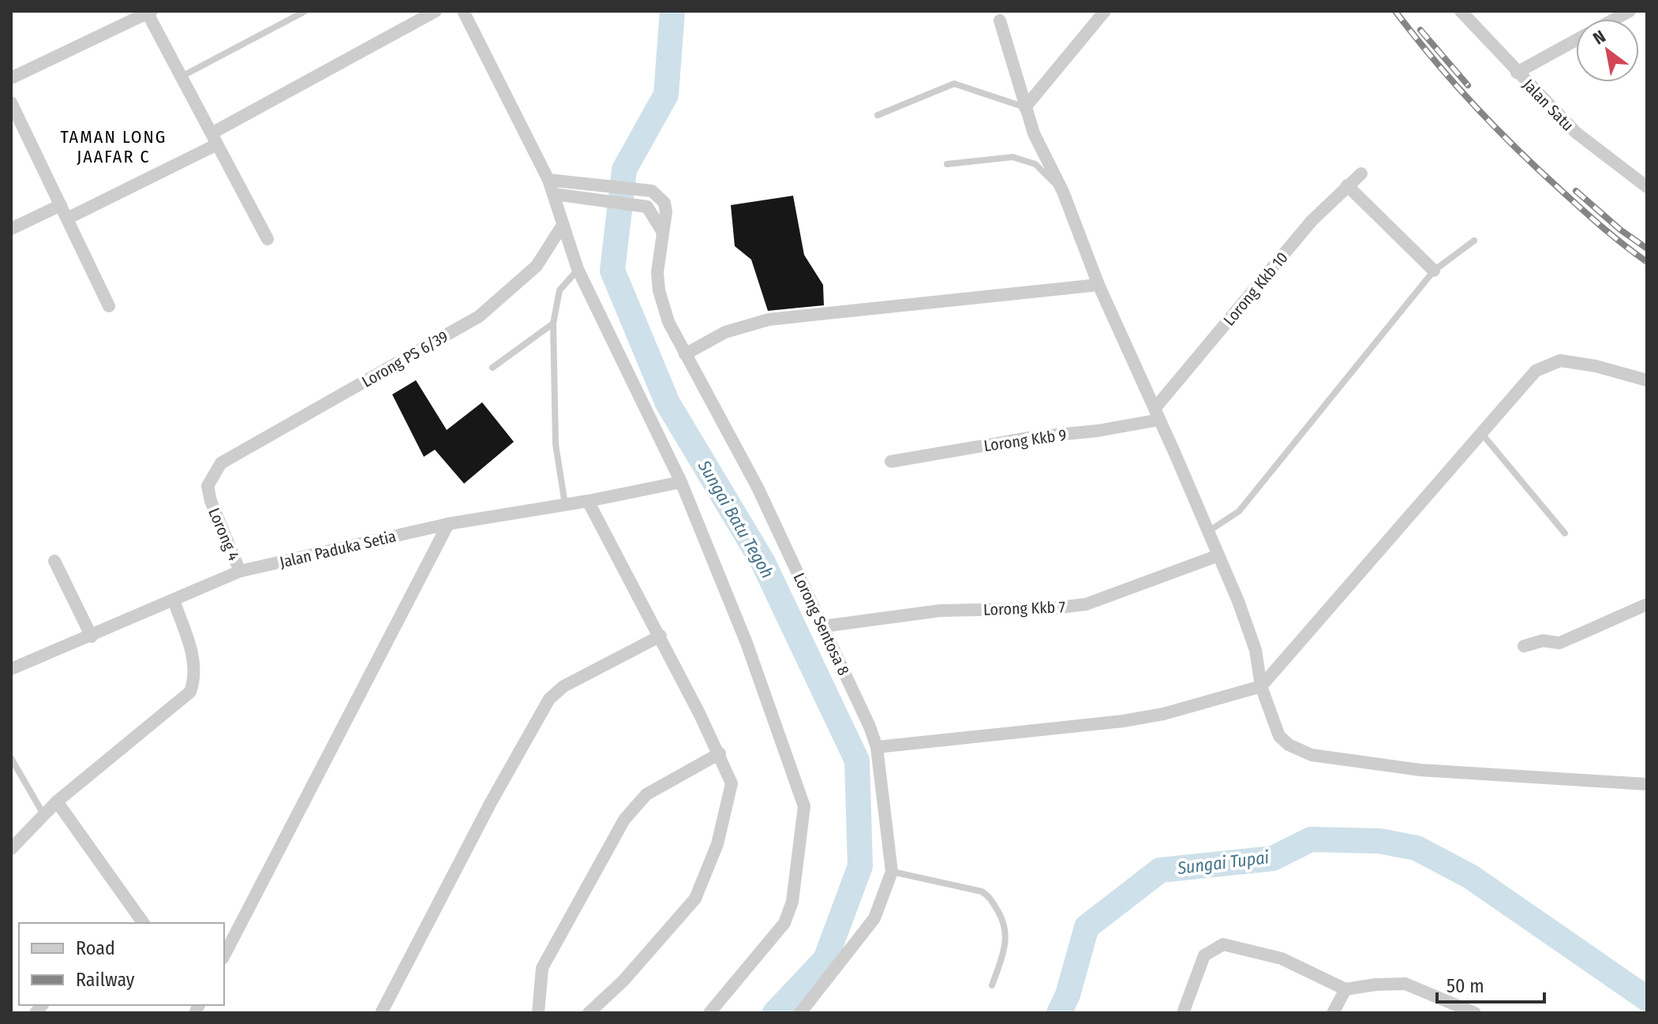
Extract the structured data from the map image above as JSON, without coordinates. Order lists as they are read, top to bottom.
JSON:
{
  "streets": {
    "street": [
      "Jalan Satu",
      "Lorong Kkb 10",
      "Lorong PS 6/39",
      "Lorong Kkb 9",
      "Lorong 4",
      "Jalan Paduka Setia",
      "Lorong Kkb 7",
      "Lorong Sentosa 8"
    ]
  },
  "crossings": [
    ["Lorong Kkb 10", "Lorong Kkb 9"],
    ["Lorong PS 6/39", "Lorong 4"],
    ["Lorong 4", "Jalan Paduka Setia"],
    ["Lorong Kkb 7", "Lorong Sentosa 8"]
  ],
  "districts": ["TAMAN LONG JAAFAR C"],
  "water": ["Sungai Batu Tegoh", "Sungai Tupai"],
  "legend": ["Road", "Railway"],
  "scale_bar": "50 m",
  "north": "top left"
}
